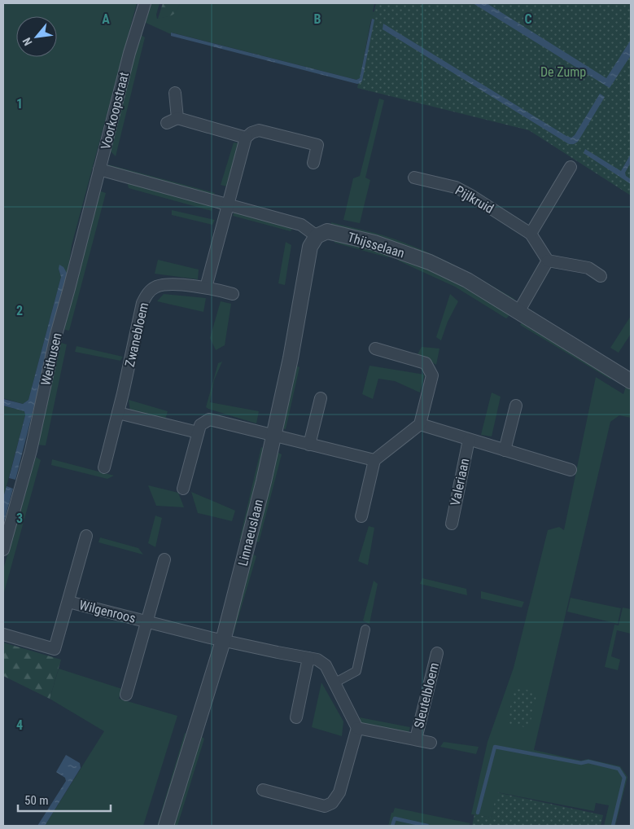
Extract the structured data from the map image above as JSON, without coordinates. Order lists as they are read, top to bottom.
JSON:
{
  "streets": {
    "street": [
      "Voorkoopstraat",
      "Pijlkruid",
      "Thijsselaan",
      "Zwanebloem",
      "Weithusen",
      "Valeriaan",
      "Linnaeuslaan",
      "Wilgenroos",
      "Sleutelbloem"
    ]
  },
  "crossings": [
    ["Voorkoopstraat", "Weithusen"],
    ["Thijsselaan", "Linnaeuslaan"],
    ["Linnaeuslaan", "Wilgenroos"]
  ],
  "parks": ["De Zump"],
  "scale_bar": "50 m",
  "north": "bottom left",
  "grid": {
    "columns": ["A", "B", "C"],
    "rows": [
      "1",
      "2",
      "3",
      "4"
    ]
  }
}
